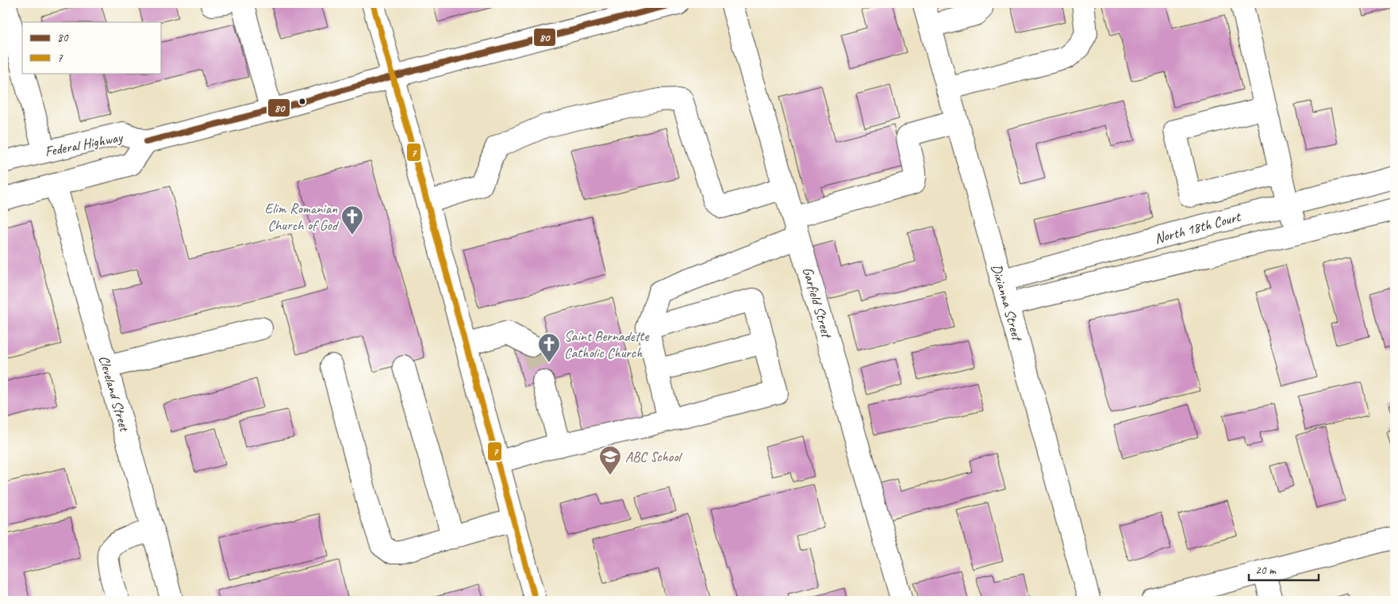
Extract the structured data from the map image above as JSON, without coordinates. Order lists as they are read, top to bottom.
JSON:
{
  "streets": {
    "street": [
      "Federal Highway",
      "North 18th Court",
      "Garfield Street",
      "Dixianna Street",
      "Cleveland Street"
    ]
  },
  "crossings": [
    ["Federal Highway", "Cleveland Street"],
    ["North 18th Court", "Dixianna Street"]
  ],
  "places": {
    "church": ["Elim Romanian Church of God", "Saint Bernadette Catholic Church"],
    "school or university": ["ABC School"]
  },
  "lines": ["transit line 80", "transit line 7"],
  "legend": ["80", "7"],
  "scale_bar": "20 m"
}
